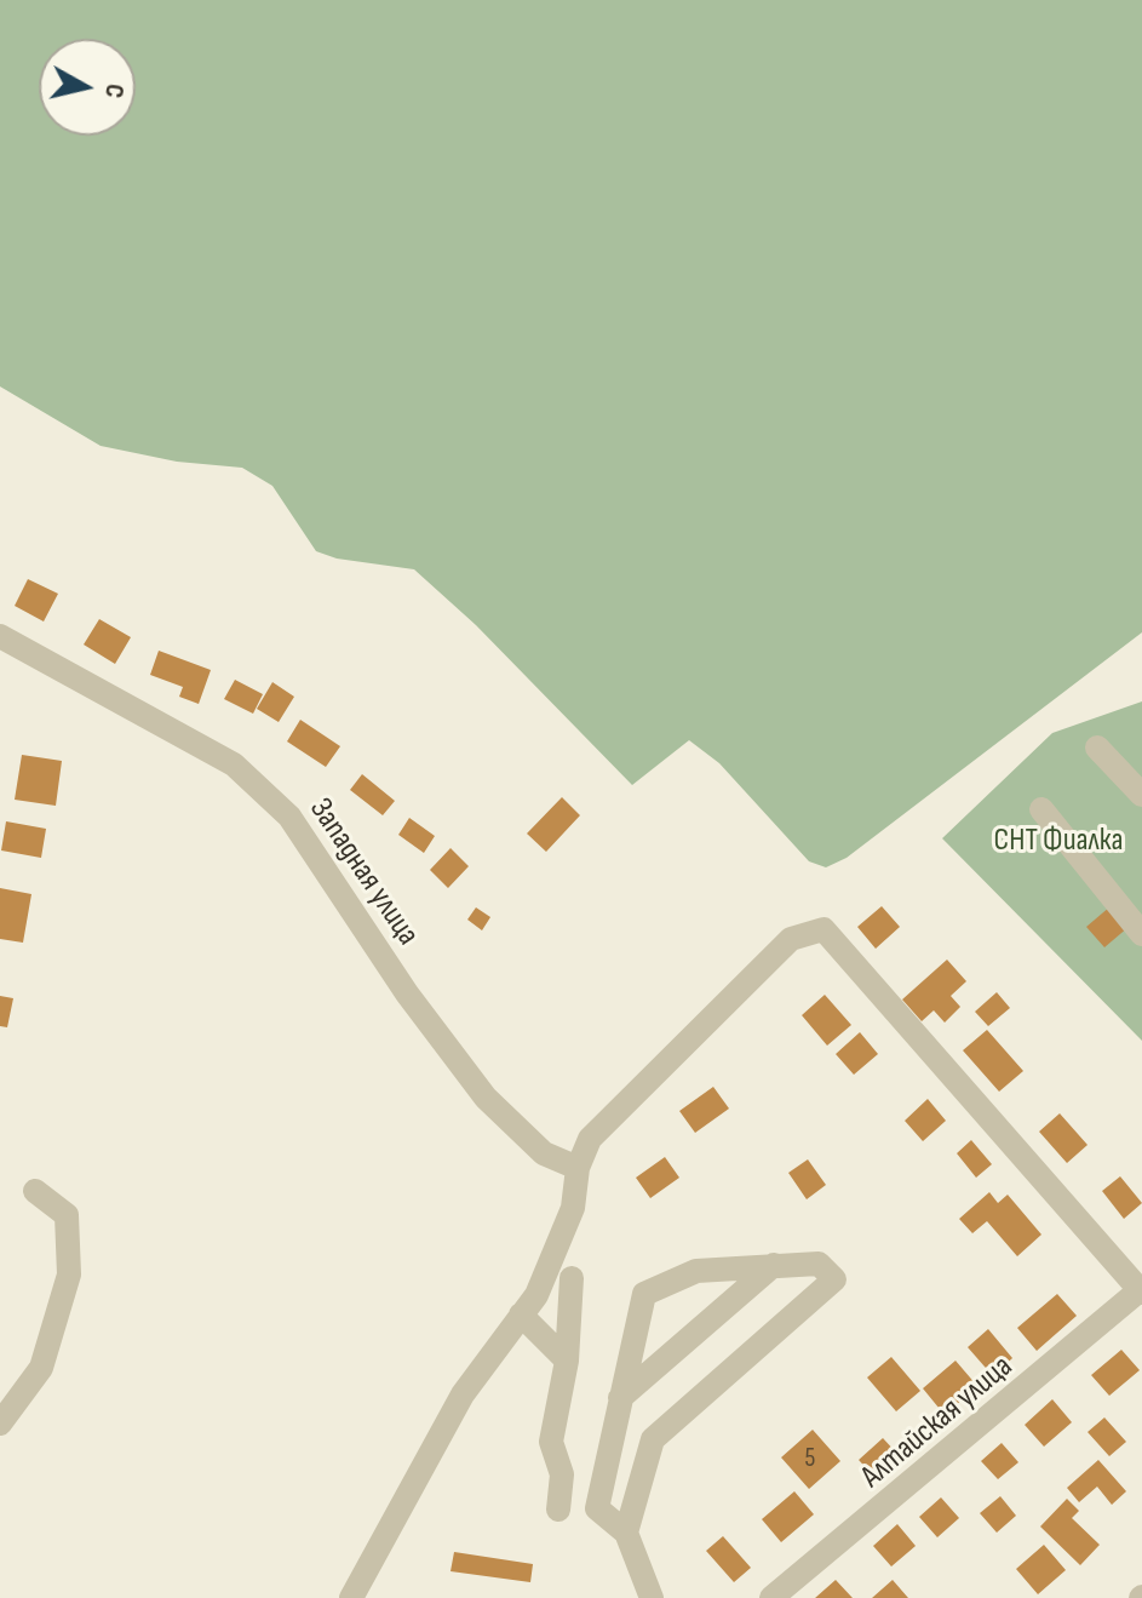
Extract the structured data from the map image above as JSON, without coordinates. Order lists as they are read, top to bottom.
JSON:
{
  "streets": {
    "street": ["Западная улица", "Алтайская улица"]
  },
  "parks": ["СНТ Фиалка"],
  "house_numbers": ["5"],
  "north": "right"
}
